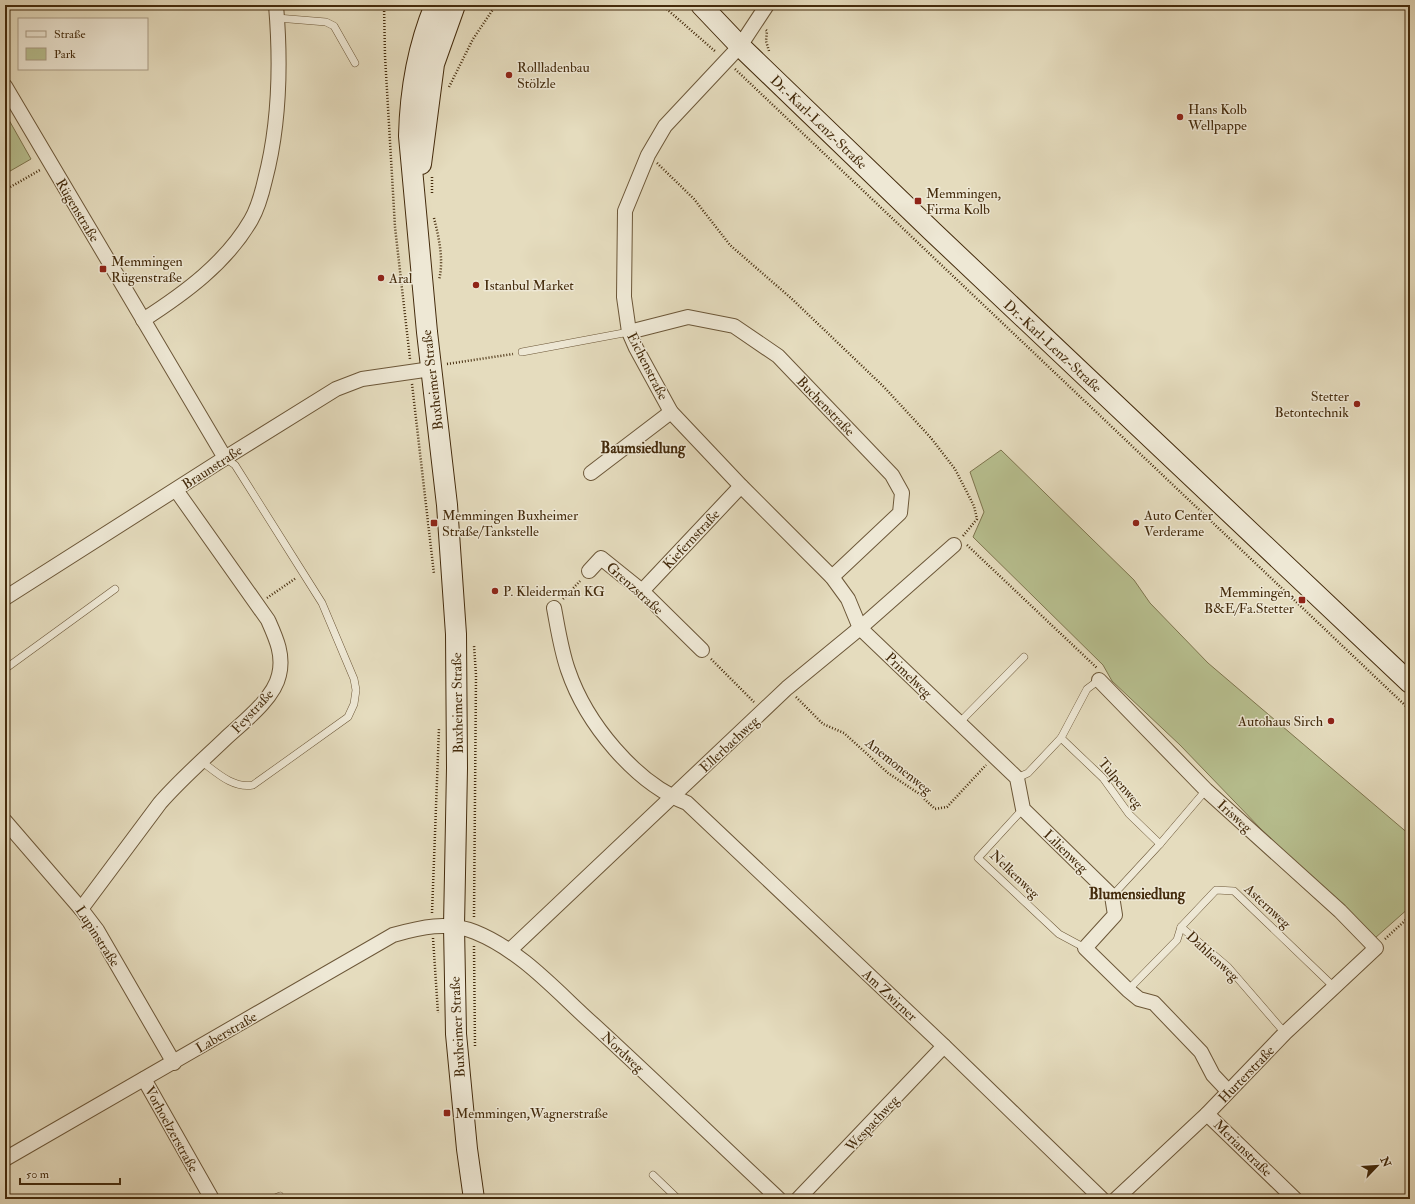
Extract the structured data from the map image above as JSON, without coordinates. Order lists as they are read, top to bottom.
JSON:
{
  "streets": {
    "main road": ["Dr.-Karl-Lenz-Straße", "Buxheimer Straße"],
    "street": [
      "Rügenstraße",
      "Eichenstraße",
      "Buchenstraße",
      "Braunstraße",
      "Kiefernstraße",
      "Grenzstraße",
      "Primelweg",
      "Feystraße",
      "Ellerbachweg",
      "Irisweg",
      "Lilienweg",
      "Lupinstraße",
      "Am Zwirner",
      "Laberstraße",
      "Nordweg",
      "Hurterstraße",
      "Wespachweg",
      "Vorhoelzerstraße",
      "Merianstraße"
    ],
    "lane": [
      "Tulpenweg",
      "Nelkenweg",
      "Asternweg",
      "Dahlienweg"
    ],
    "path": ["Anemonenweg"]
  },
  "crossings": [
    ["Dr.-Karl-Lenz-Straße", "Eichenstraße"],
    ["Rügenstraße", "Braunstraße"],
    ["Eichenstraße", "Buchenstraße"],
    ["Eichenstraße", "Kiefernstraße"],
    ["Eichenstraße", "Primelweg"],
    ["Eichenstraße", "Ellerbachweg"],
    ["Buxheimer Straße", "Braunstraße"],
    ["Buxheimer Straße", "Laberstraße"],
    ["Buxheimer Straße", "Nordweg"],
    ["Braunstraße", "Feystraße"],
    ["Kiefernstraße", "Grenzstraße"],
    ["Primelweg", "Ellerbachweg"],
    ["Primelweg", "Anemonenweg"],
    ["Feystraße", "Lupinstraße"],
    ["Ellerbachweg", "Anemonenweg"],
    ["Ellerbachweg", "Am Zwirner"],
    ["Ellerbachweg", "Nordweg"],
    ["Irisweg", "Hurterstraße"],
    ["Lilienweg", "Nelkenweg"],
    ["Asternweg", "Dahlienweg"],
    ["Asternweg", "Hurterstraße"],
    ["Lupinstraße", "Laberstraße"],
    ["Dahlienweg", "Hurterstraße"],
    ["Am Zwirner", "Wespachweg"],
    ["Laberstraße", "Nordweg"],
    ["Laberstraße", "Vorhoelzerstraße"],
    ["Hurterstraße", "Merianstraße"]
  ],
  "districts": ["Baumsiedlung", "Blumensiedlung"],
  "places": {
    "other": [
      "Rollladenbau Stölzle",
      "Hans Kolb Wellpappe",
      "Aral",
      "Istanbul Market",
      "Stetter Betontechnik",
      "Auto Center Verderame",
      "P. Kleiderman KG",
      "Autohaus Sirch"
    ],
    "transit": [
      "Memmingen, Firma Kolb",
      "Memmingen Rügenstraße",
      "Memmingen Buxheimer Straße/Tankstelle",
      "Memmingen, B&E/Fa.Stetter",
      "Memmingen,Wagnerstraße"
    ]
  },
  "legend": ["Straße", "Park"],
  "scale_bar": "50 m",
  "north": "top right"
}
